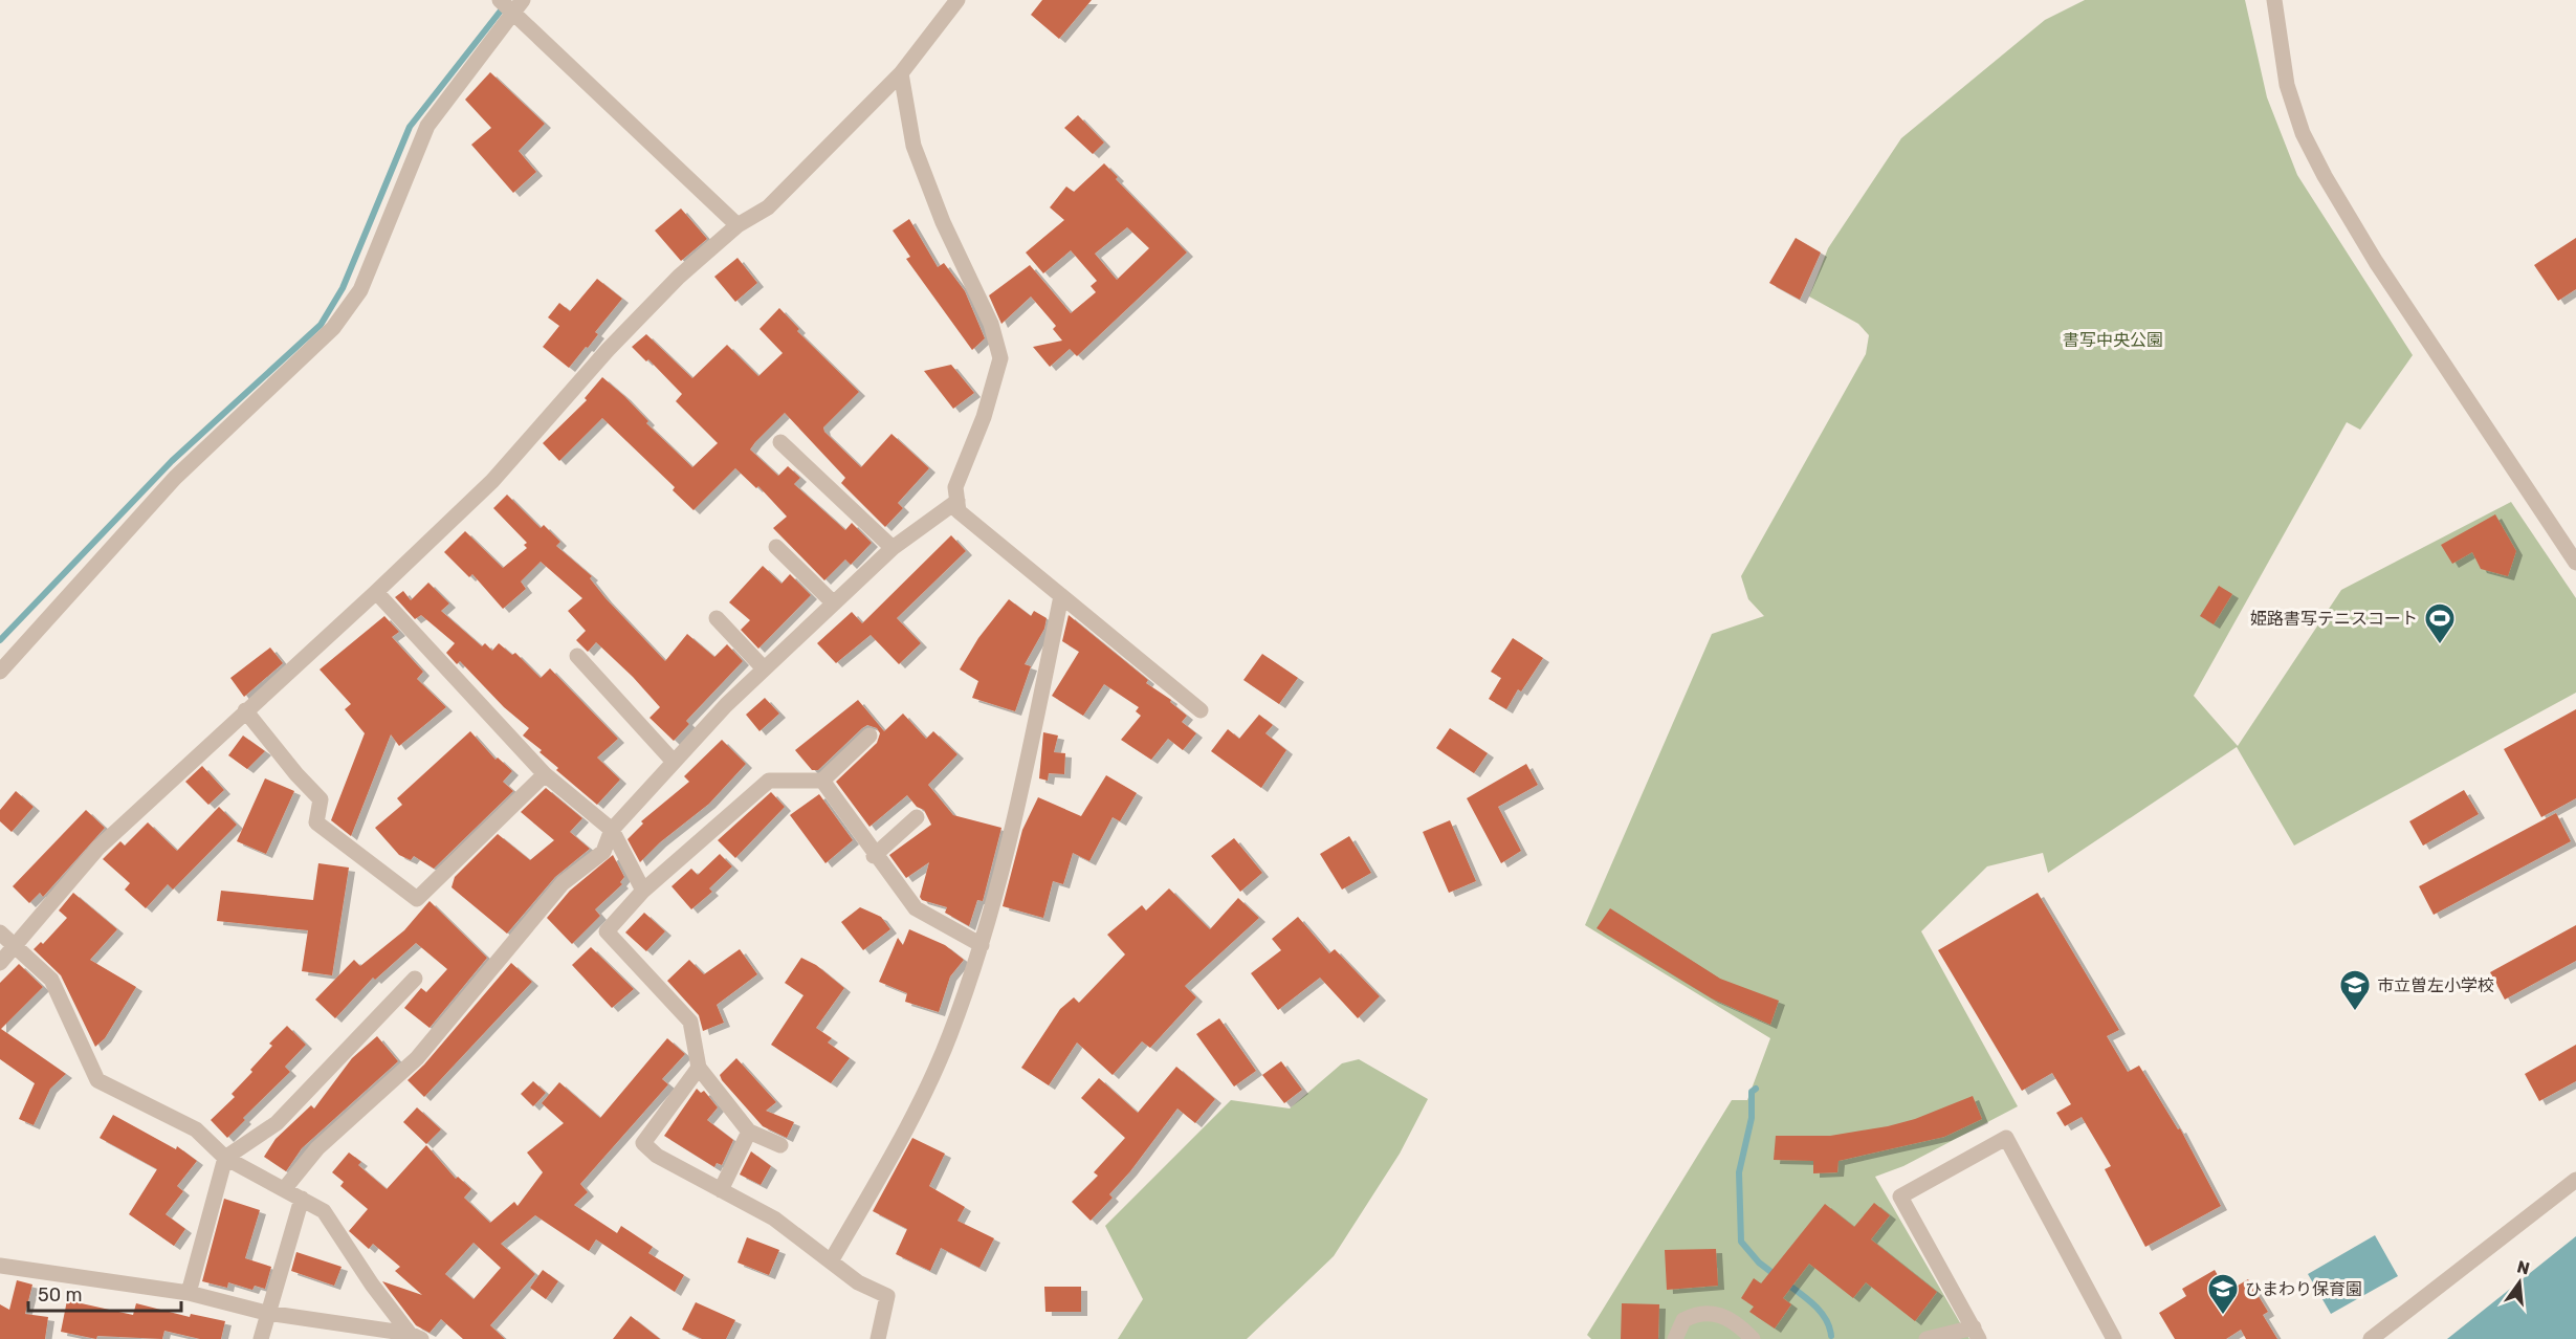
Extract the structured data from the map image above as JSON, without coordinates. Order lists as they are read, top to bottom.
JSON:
{
  "parks": ["書写中央公園"],
  "places": {
    "sports": ["姫路書写テニスコート"],
    "school or university": ["市立曽左小学校", "ひまわり保育園"]
  },
  "scale_bar": "50 m",
  "north": "top"
}
